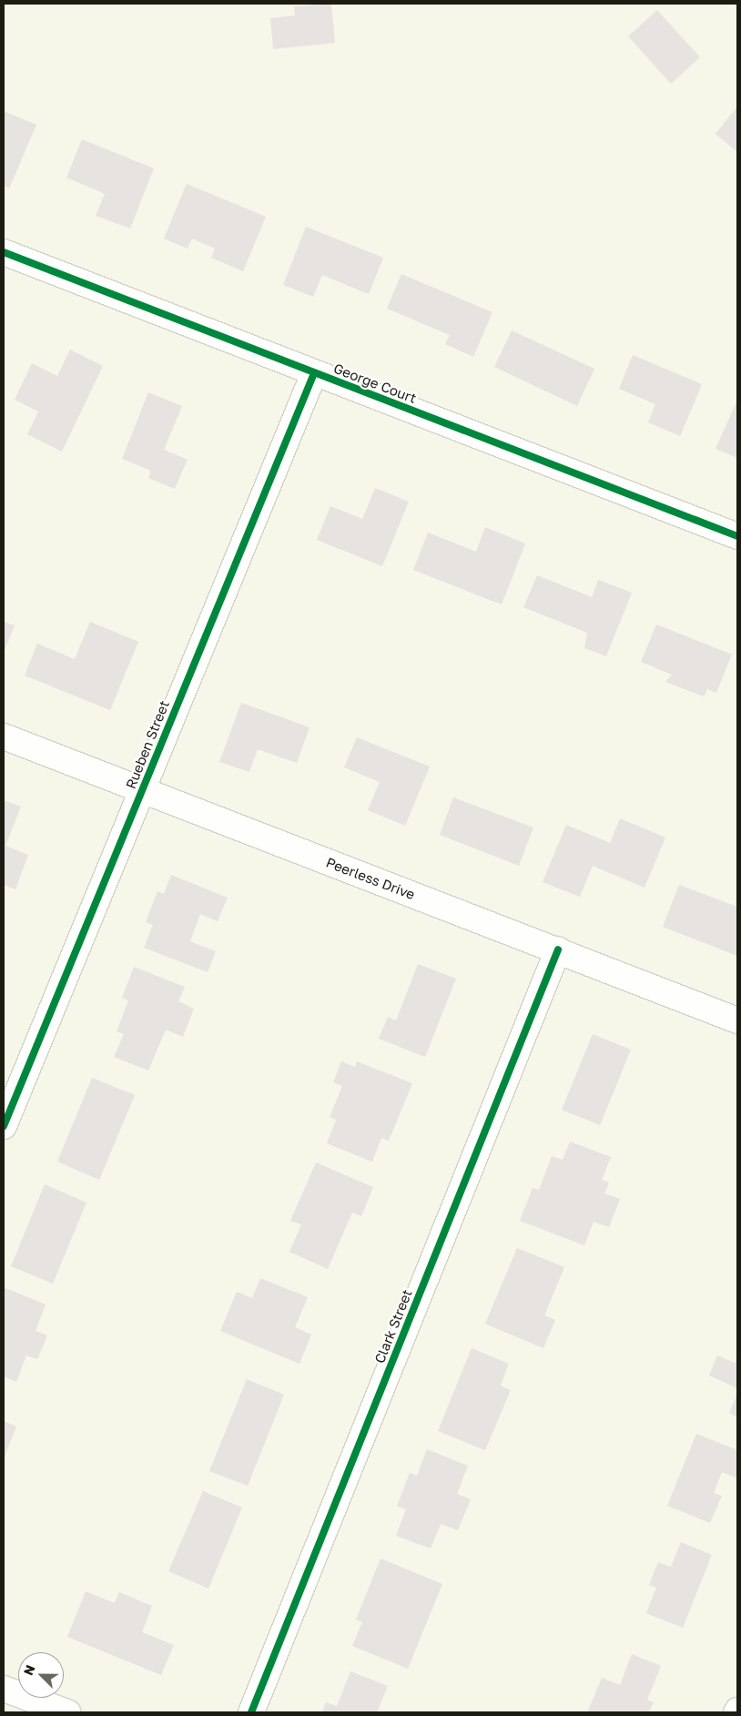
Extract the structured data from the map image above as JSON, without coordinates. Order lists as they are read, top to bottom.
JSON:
{
  "streets": {
    "street": [
      "George Court",
      "Rueben Street",
      "Peerless Drive",
      "Clark Street"
    ]
  },
  "crossings": [
    ["George Court", "Rueben Street"],
    ["Rueben Street", "Peerless Drive"],
    ["Peerless Drive", "Clark Street"]
  ],
  "north": "top left"
}
